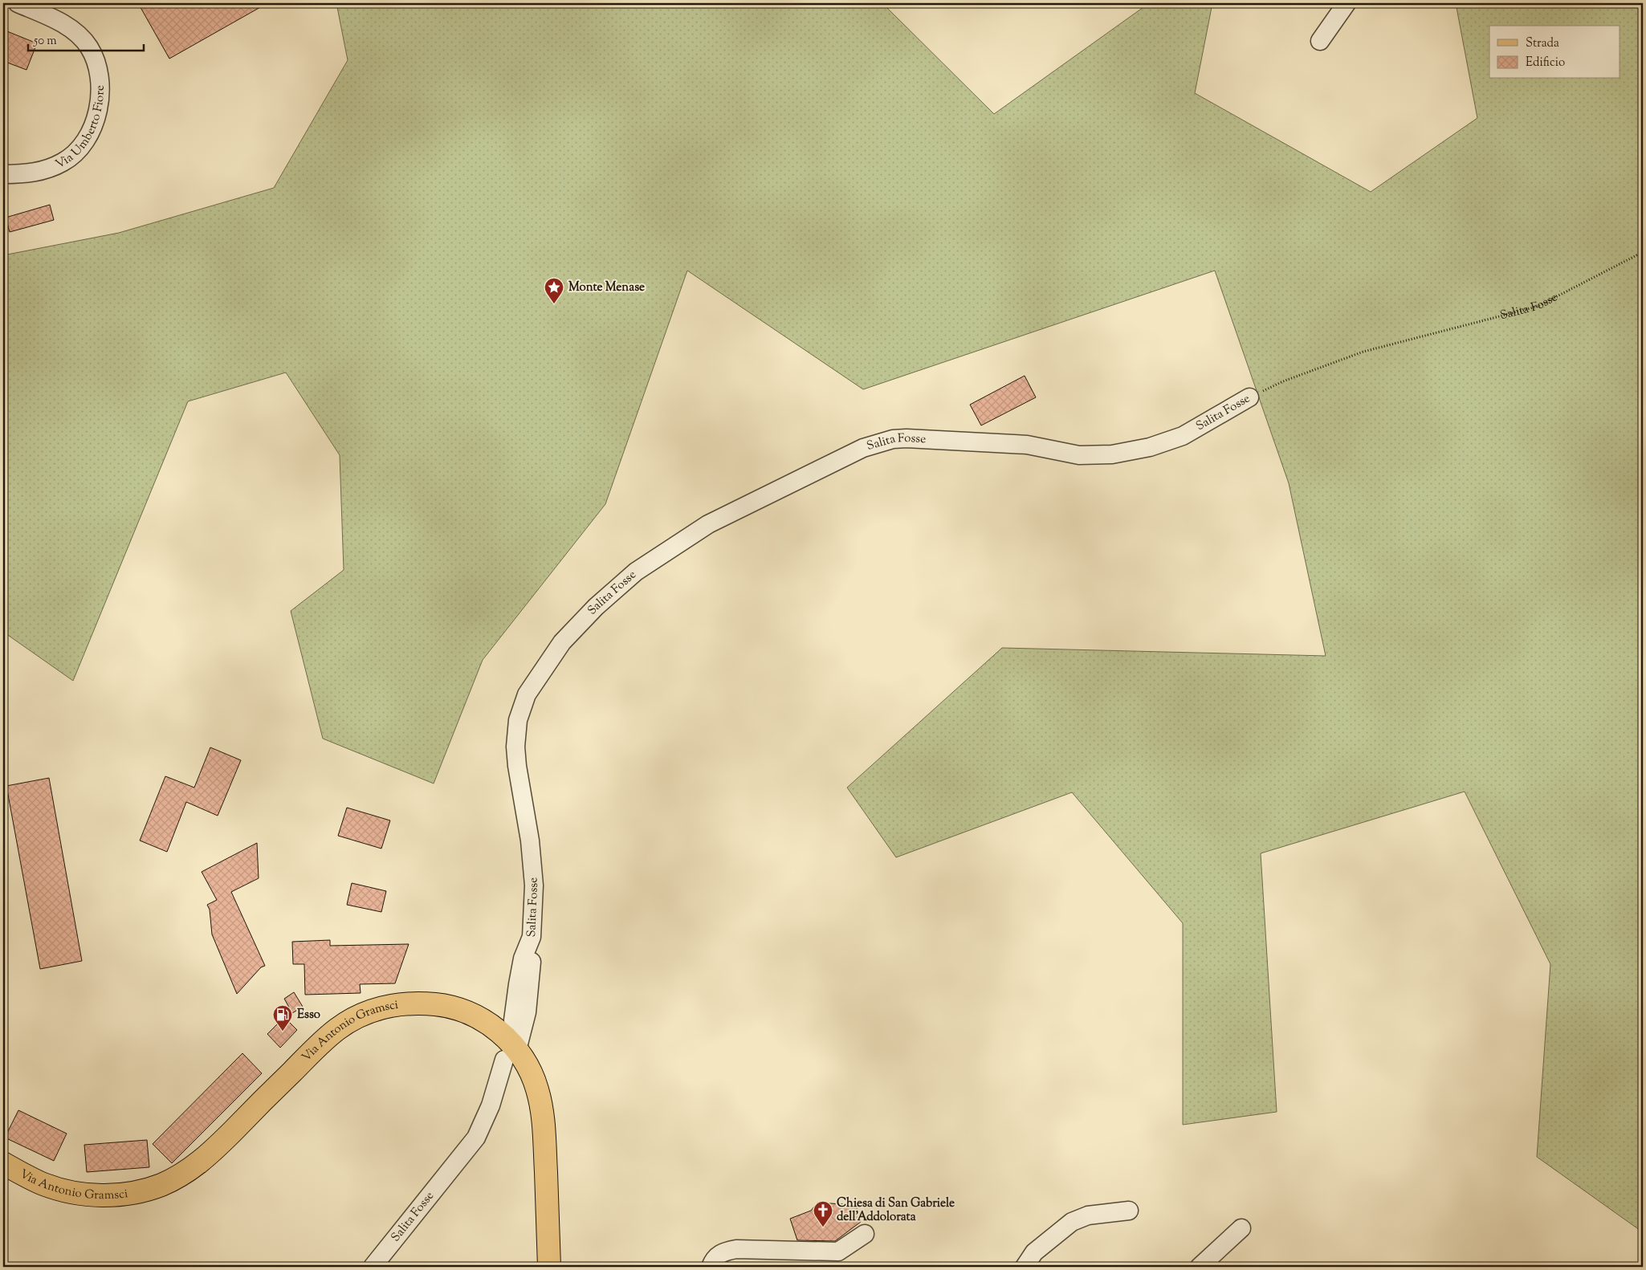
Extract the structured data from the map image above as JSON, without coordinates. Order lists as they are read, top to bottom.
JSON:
{
  "streets": {
    "main road": ["Via Antonio Gramsci"],
    "street": ["Via Umberto Fiore", "Salita Fosse"]
  },
  "crossings": [
    ["Salita Fosse", "Via Antonio Gramsci"]
  ],
  "places": {
    "place": ["Monte Menase"],
    "fuel station": ["Esso"],
    "church": ["Chiesa di San Gabriele dell'Addolorata"]
  },
  "legend": ["Strada", "Edificio"],
  "scale_bar": "50 m"
}
